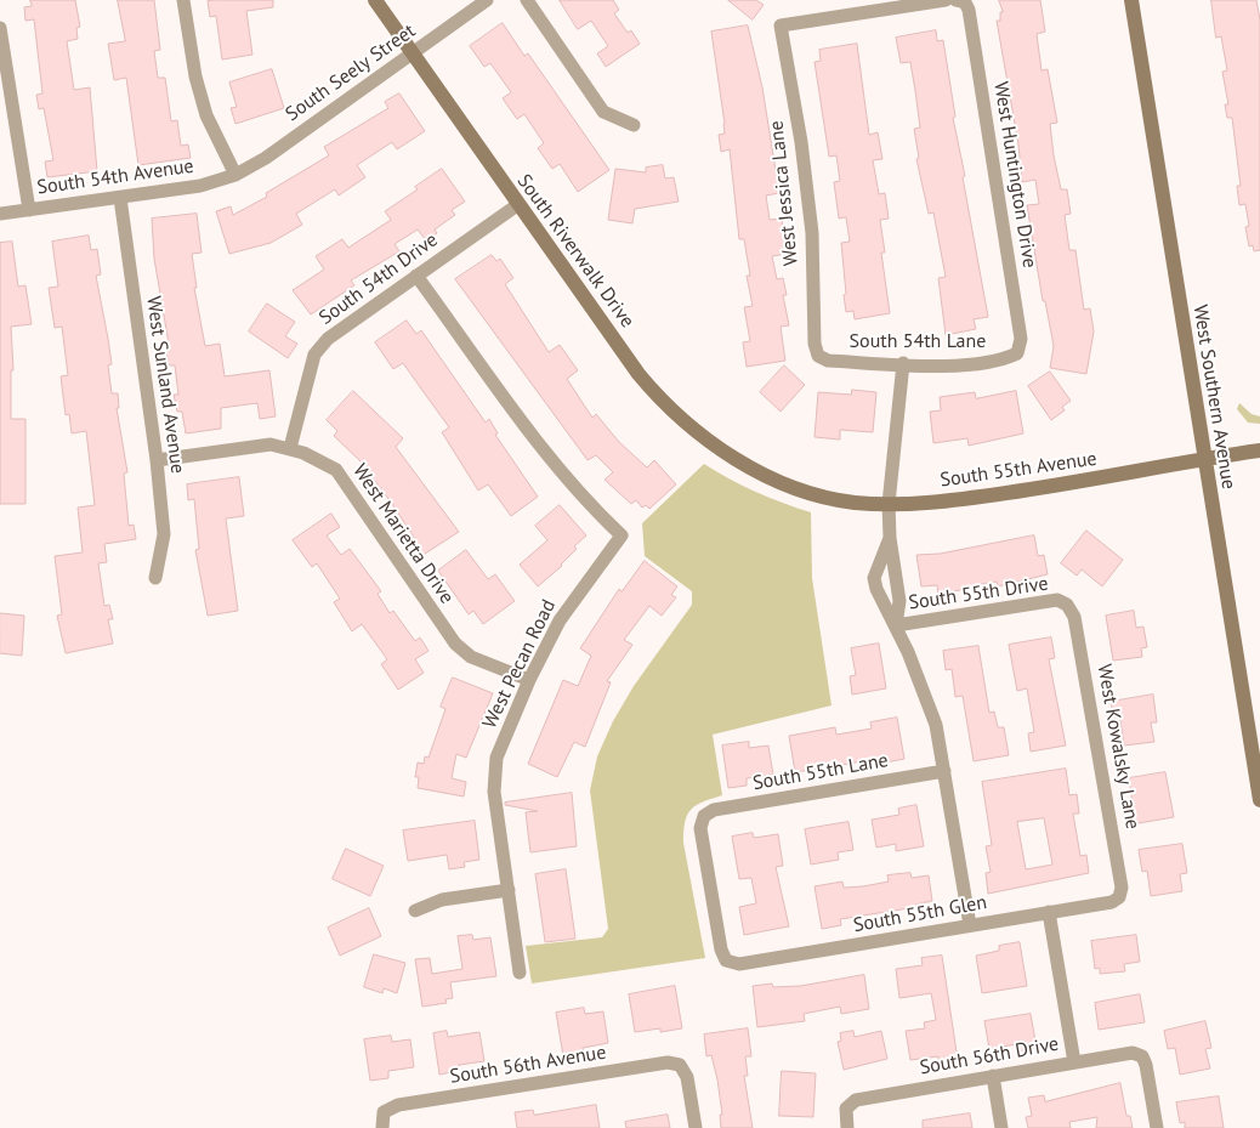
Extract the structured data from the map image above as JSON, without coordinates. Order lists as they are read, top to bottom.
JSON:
{
  "streets": {
    "street": [
      "South Seely Street",
      "West Huntington Drive",
      "South 54th Avenue",
      "West Jessica Lane",
      "South Riverwalk Drive",
      "South 54th Drive",
      "South 54th Lane",
      "West Sunland Avenue",
      "West Southern Avenue",
      "South 55th Avenue",
      "West Marietta Drive",
      "South 55th Drive",
      "West Pecan Road",
      "West Kowalsky Lane",
      "South 55th Lane",
      "South 55th Glen",
      "South 56th Drive",
      "South 56th Avenue"
    ]
  },
  "crossings": [
    ["South Seely Street", "South 54th Avenue"],
    ["South Seely Street", "South Riverwalk Drive"],
    ["West Huntington Drive", "South 54th Lane"],
    ["South 54th Avenue", "West Sunland Avenue"],
    ["West Jessica Lane", "South 54th Lane"],
    ["South Riverwalk Drive", "South 54th Drive"],
    ["South Riverwalk Drive", "South 55th Avenue"],
    ["South 54th Drive", "West Marietta Drive"],
    ["South 54th Drive", "West Pecan Road"],
    ["West Sunland Avenue", "West Marietta Drive"],
    ["West Southern Avenue", "South 55th Avenue"],
    ["West Marietta Drive", "West Pecan Road"],
    ["South 55th Drive", "West Kowalsky Lane"],
    ["West Kowalsky Lane", "South 55th Glen"],
    ["South 55th Lane", "South 55th Glen"]
  ]
}
